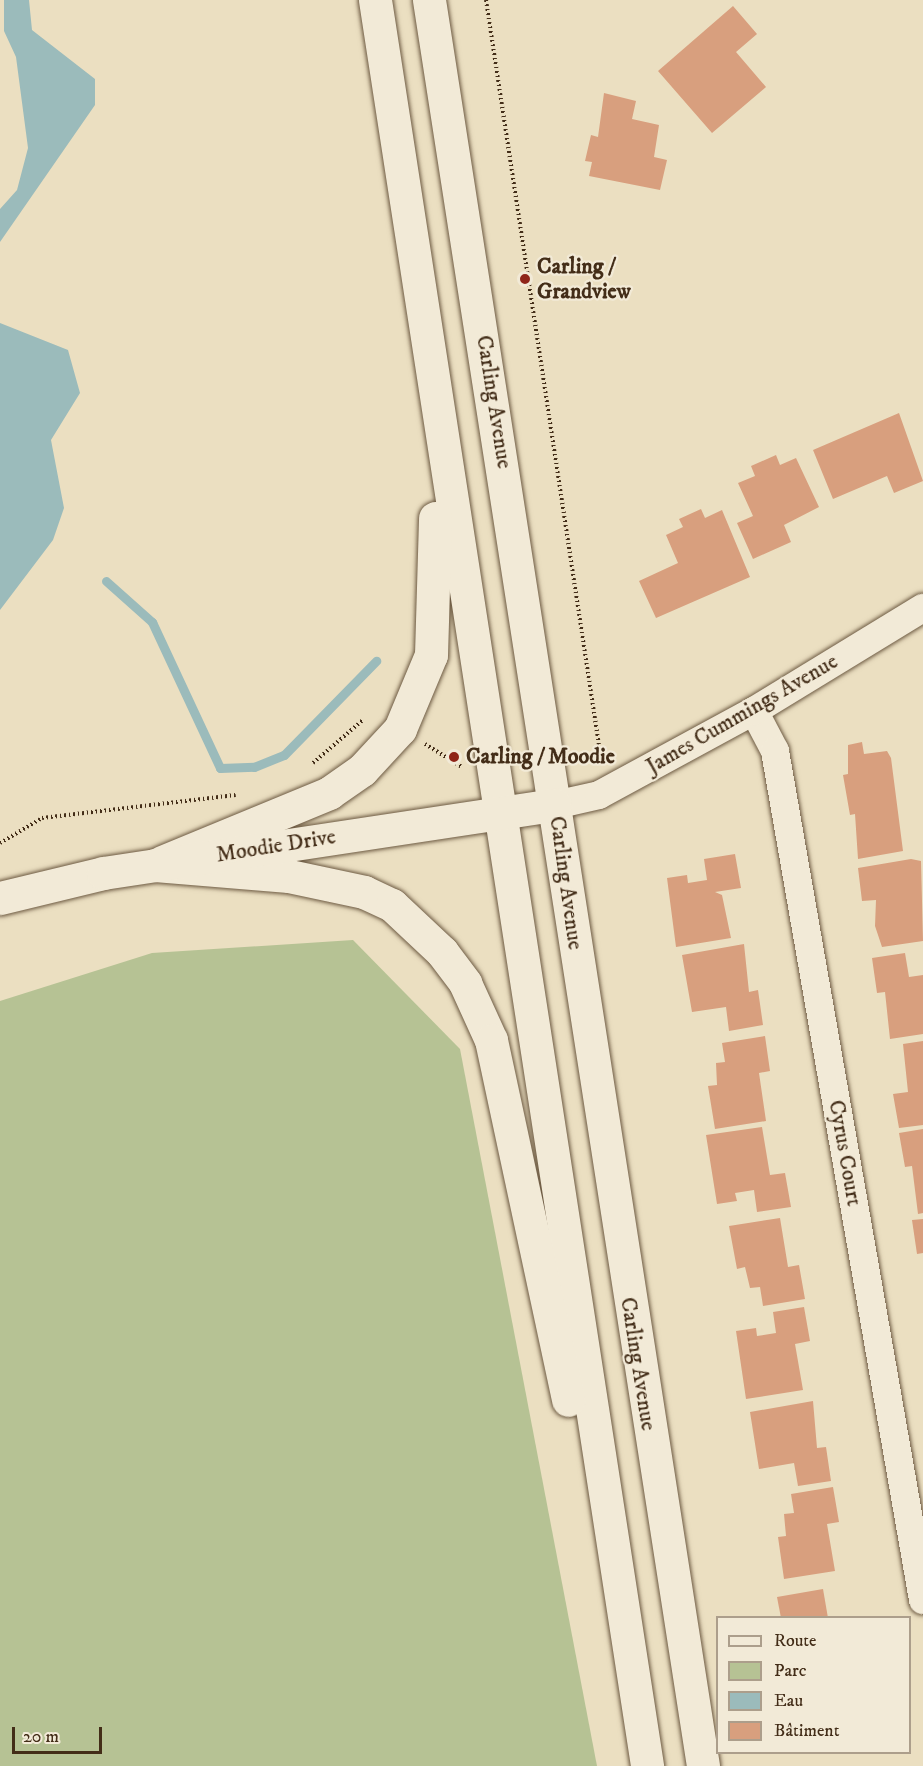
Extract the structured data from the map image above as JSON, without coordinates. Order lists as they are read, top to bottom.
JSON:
{
  "streets": {
    "main road": ["Carling Avenue", "Moodie Drive"],
    "street": ["James Cummings Avenue", "Cyrus Court"]
  },
  "crossings": [
    ["Carling Avenue", "James Cummings Avenue"],
    ["Carling Avenue", "Moodie Drive"],
    ["James Cummings Avenue", "Moodie Drive"],
    ["James Cummings Avenue", "Cyrus Court"]
  ],
  "places": ["Carling / Grandview", "Carling / Moodie"],
  "legend": [
    "Route",
    "Parc",
    "Eau",
    "Bâtiment"
  ],
  "scale_bar": "20 m"
}
